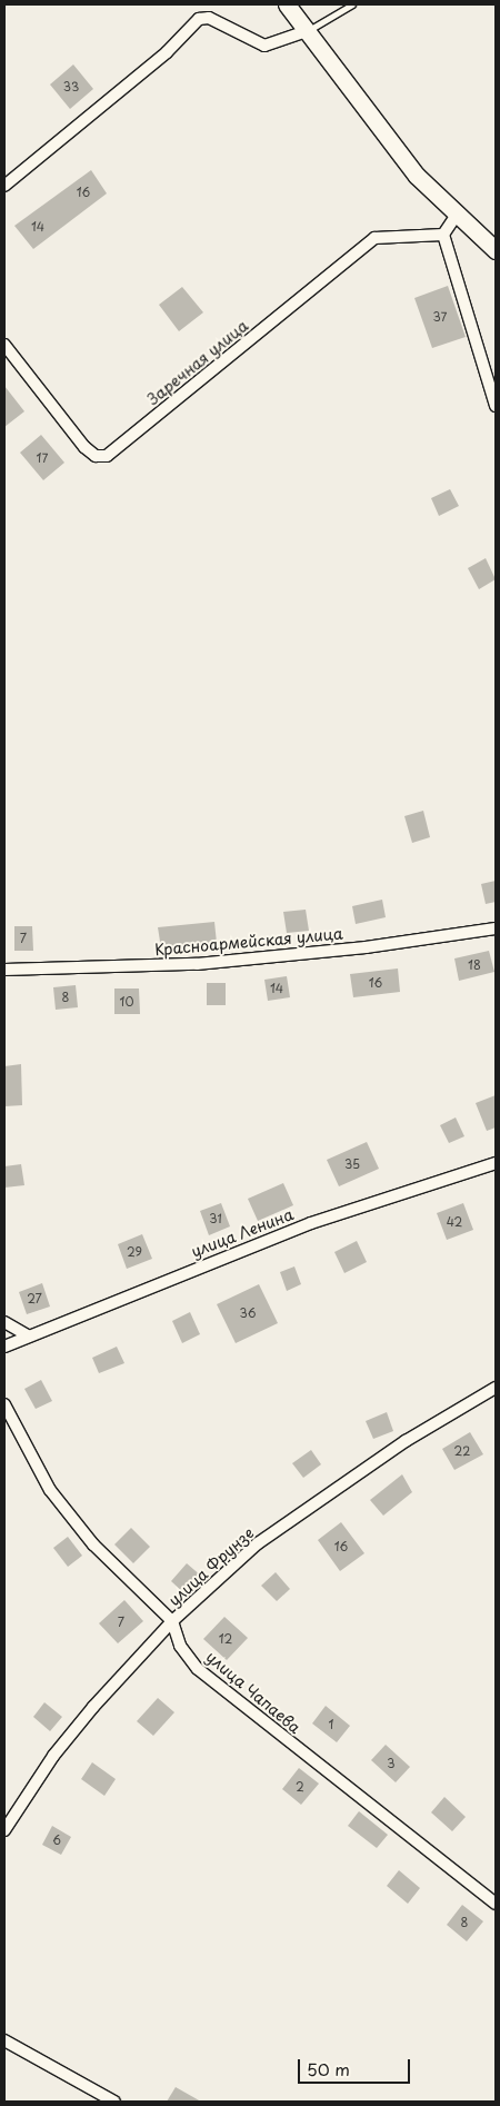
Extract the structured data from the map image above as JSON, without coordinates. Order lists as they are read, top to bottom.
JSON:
{
  "streets": {
    "street": [
      "Заречная улица",
      "Красноармейская улица",
      "улица Ленина",
      "улица Фрунзе",
      "улица Чапаева"
    ]
  },
  "crossings": [
    ["улица Фрунзе", "улица Чапаева"]
  ],
  "house_numbers": [
    "33",
    "16",
    "14",
    "37",
    "17",
    "7",
    "18",
    "16",
    "14",
    "8",
    "10",
    "35",
    "31",
    "42",
    "29",
    "27",
    "36",
    "22",
    "16",
    "7",
    "12",
    "1",
    "3",
    "2",
    "6",
    "8"
  ],
  "scale_bar": "50 m"
}
